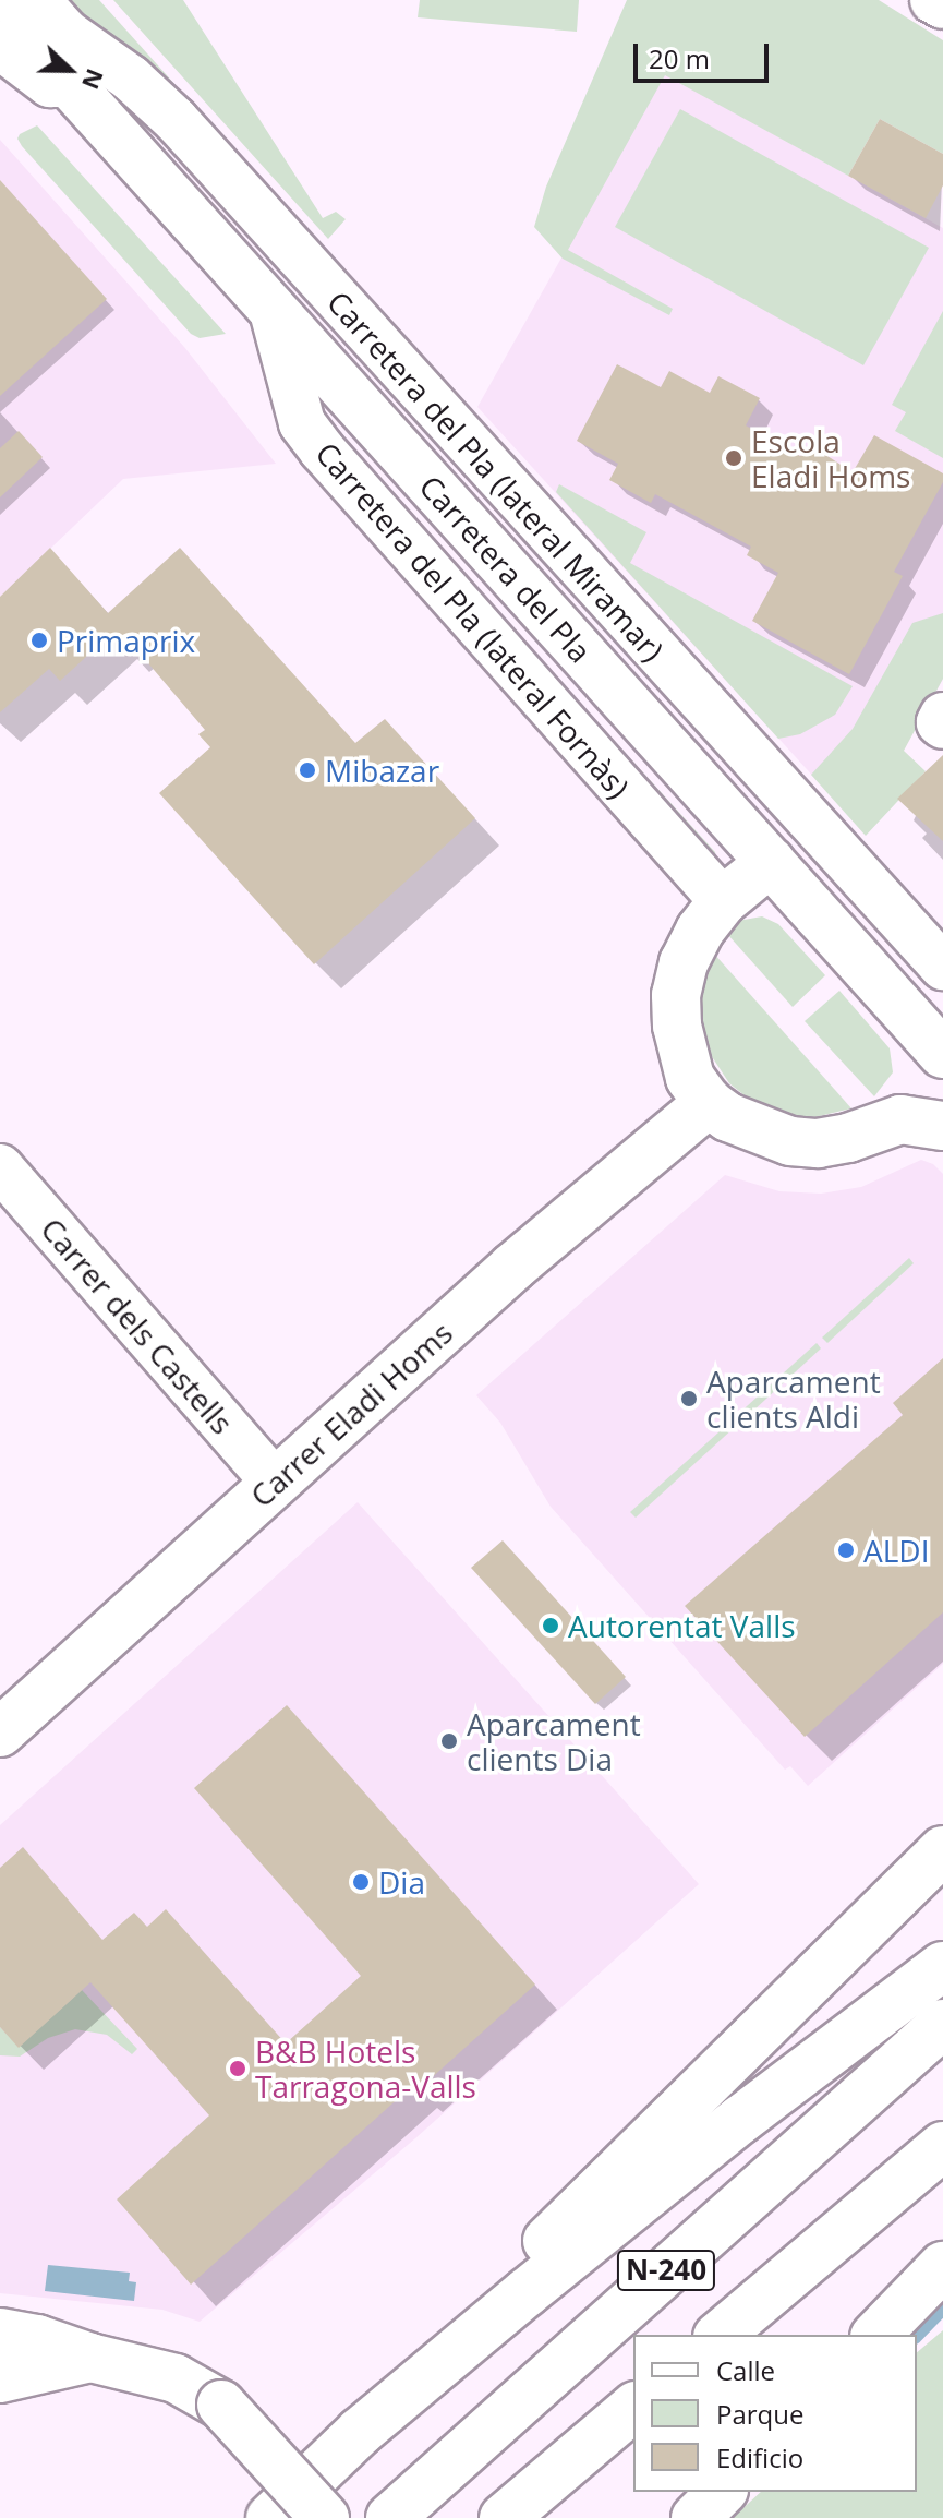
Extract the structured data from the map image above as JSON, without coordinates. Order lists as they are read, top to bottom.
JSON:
{
  "streets": {
    "main road": ["Carretera del Pla", "Carrer Eladi Homs", "N-240"],
    "street": ["Carretera del Pla (lateral Miramar)", "Carretera del Pla (lateral Fornàs)", "Carrer dels Castells"]
  },
  "crossings": [
    ["Carretera del Pla", "Carretera del Pla (lateral Fornàs)"],
    ["Carrer dels Castells", "Carrer Eladi Homs"]
  ],
  "places": [
    "Escola Eladi Homs",
    "Primaprix",
    "Mibazar",
    "Aparcament clients Aldi",
    "ALDI",
    "Autorentat Valls",
    "Aparcament clients Dia",
    "Dia",
    "B&B Hotels Tarragona-Valls"
  ],
  "legend": ["Calle", "Parque", "Edificio"],
  "scale_bar": "20 m",
  "north": "right"
}
